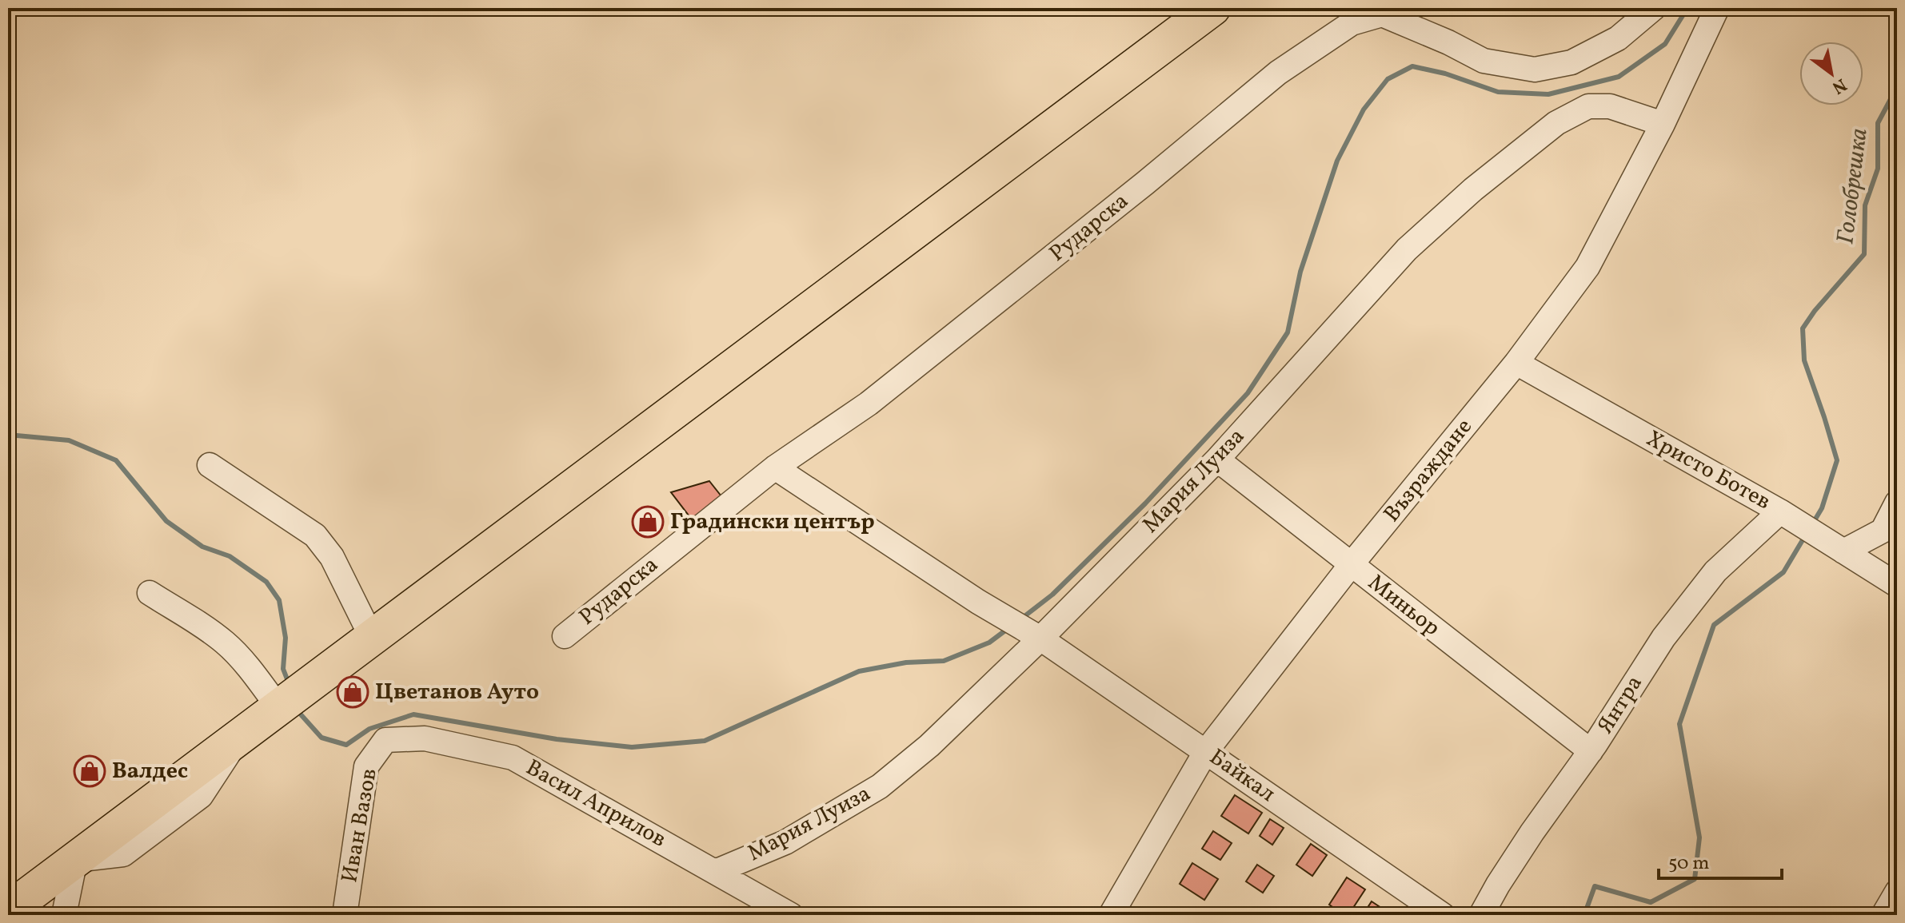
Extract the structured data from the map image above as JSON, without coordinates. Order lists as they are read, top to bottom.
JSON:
{
  "streets": {
    "street": [
      "Рударска",
      "Възраждане",
      "Христо Ботев",
      "Мария Луиза",
      "Миньор",
      "Янтра",
      "Байкал",
      "Васил Априлов",
      "Иван Вазов"
    ]
  },
  "crossings": [
    ["Рударска", "Байкал"],
    ["Възраждане", "Христо Ботев"],
    ["Възраждане", "Мария Луиза"],
    ["Възраждане", "Миньор"],
    ["Възраждане", "Байкал"],
    ["Христо Ботев", "Янтра"],
    ["Мария Луиза", "Миньор"],
    ["Мария Луиза", "Байкал"],
    ["Мария Луиза", "Васил Априлов"],
    ["Миньор", "Янтра"],
    ["Васил Априлов", "Иван Вазов"]
  ],
  "water": ["Голобрешка"],
  "places": {
    "shop": ["Градински център", "Цветанов Ауто", "Валдес"]
  },
  "scale_bar": "50 m",
  "north": "bottom right"
}
